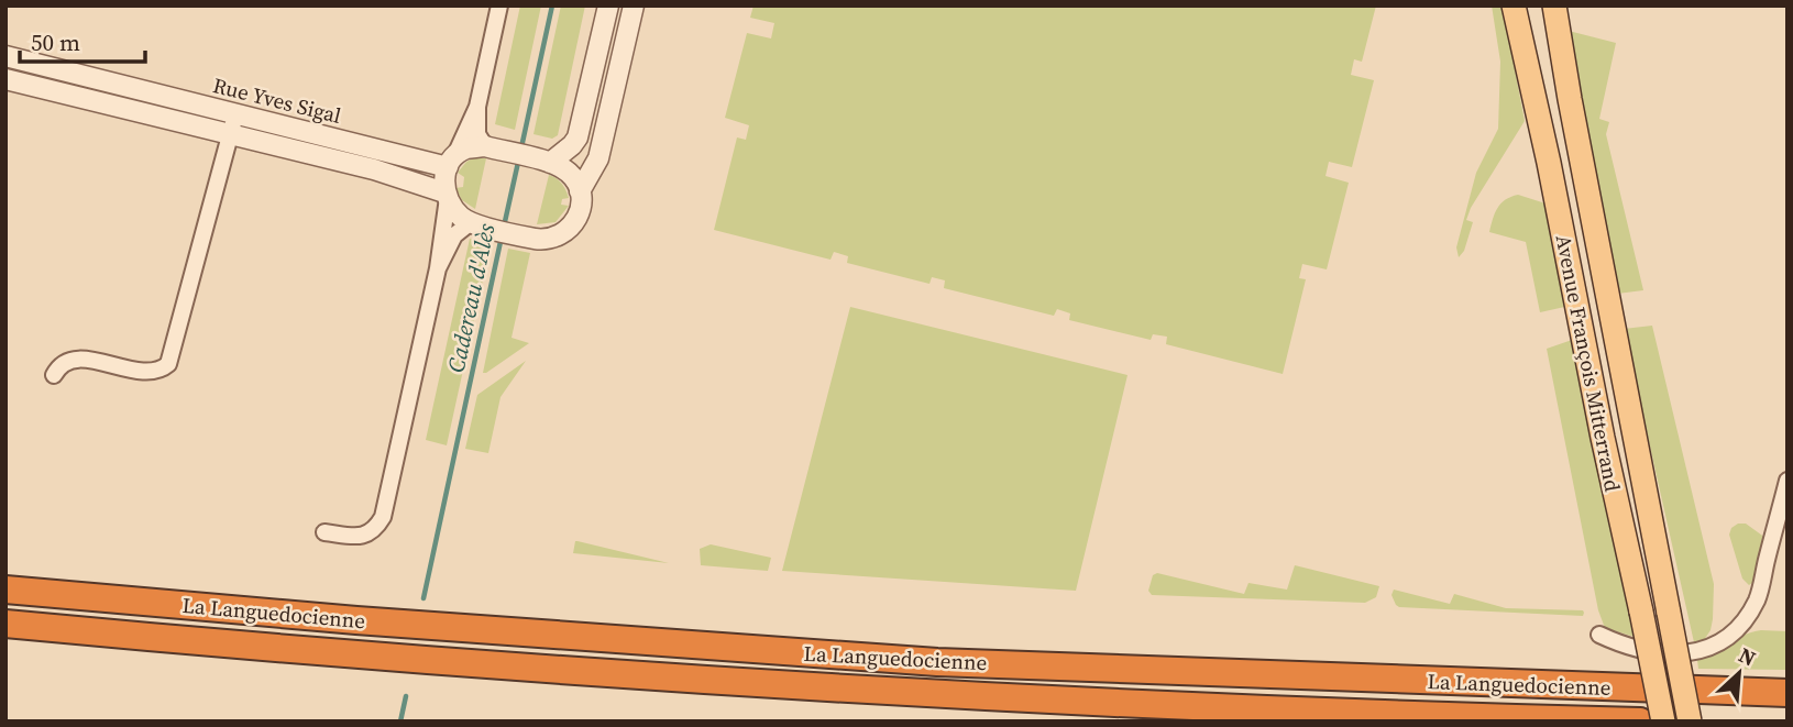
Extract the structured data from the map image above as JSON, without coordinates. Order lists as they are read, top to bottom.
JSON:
{
  "streets": {
    "highway": ["La Languedocienne"],
    "main road": ["Avenue François Mitterrand"],
    "street": ["Rue Yves Sigal"]
  },
  "water": ["Cadereau d'Alès"],
  "scale_bar": "50 m",
  "north": "top right"
}
